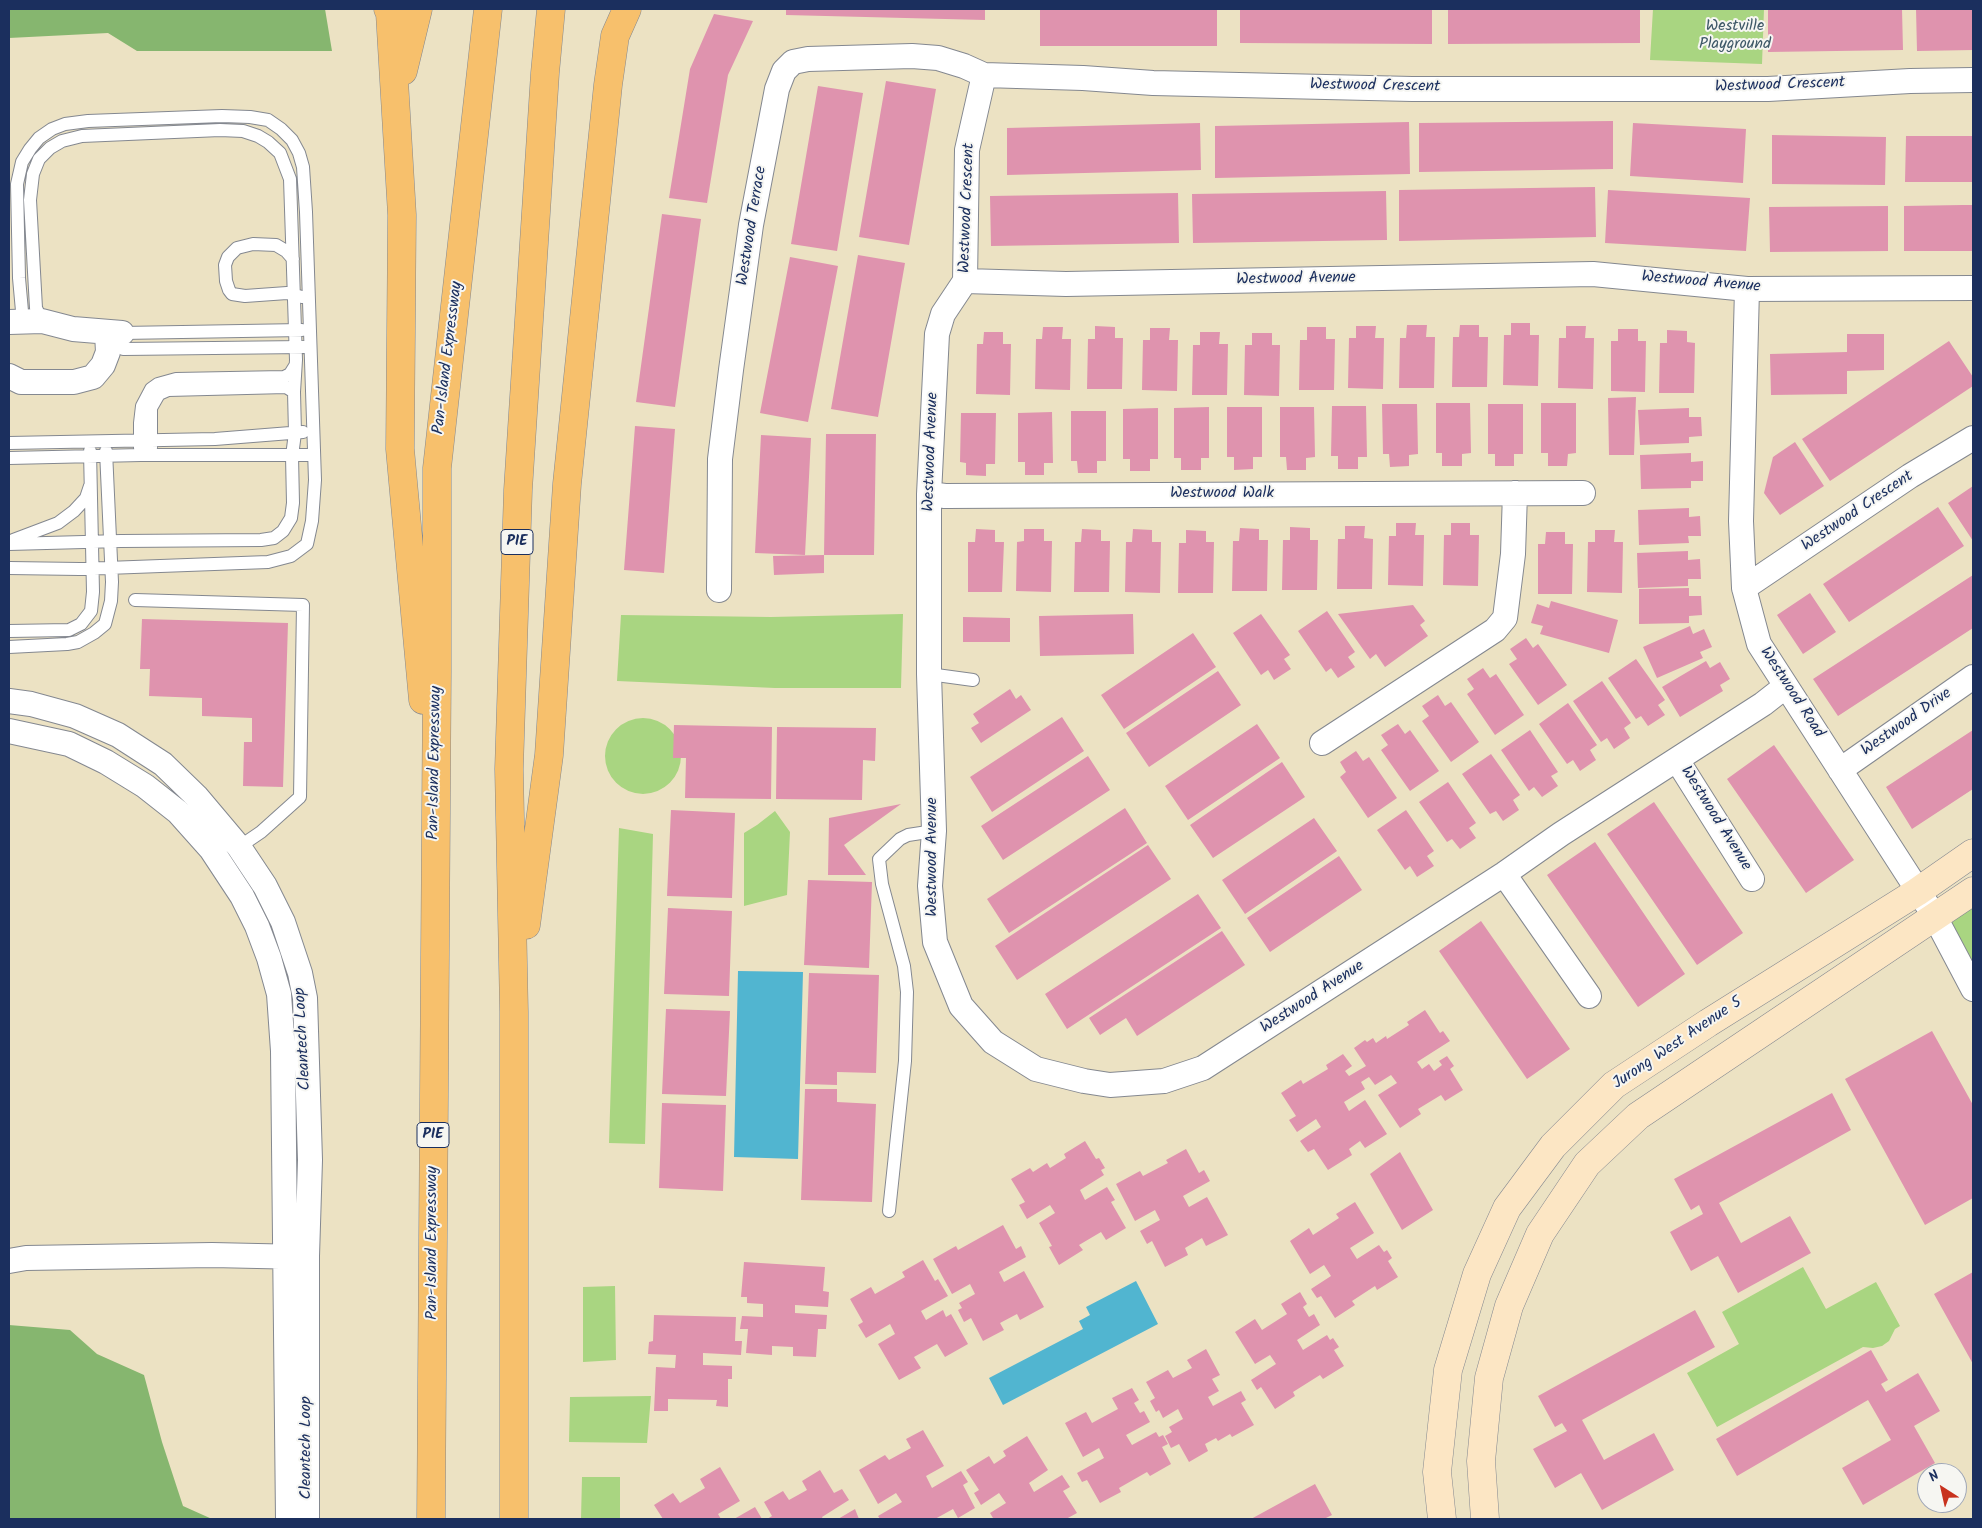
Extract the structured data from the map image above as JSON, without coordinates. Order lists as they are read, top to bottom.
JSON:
{
  "streets": {
    "highway": ["Pan-Island Expressway", "PIE"],
    "street": [
      "Westwood Crescent",
      "Westwood Terrace",
      "Westwood Avenue",
      "Westwood Walk",
      "Westwood Road",
      "Westwood Drive",
      "Cleantech Loop",
      "Jurong West Avenue 5"
    ]
  },
  "crossings": [
    ["Westwood Crescent", "Westwood Terrace"],
    ["Westwood Crescent", "Westwood Avenue"],
    ["Westwood Crescent", "Westwood Road"],
    ["Westwood Avenue", "Westwood Walk"],
    ["Westwood Avenue", "Westwood Road"],
    ["Westwood Road", "Westwood Drive"],
    ["Westwood Road", "Jurong West Avenue 5"]
  ],
  "parks": ["Westville Playground"],
  "north": "top left"
}
